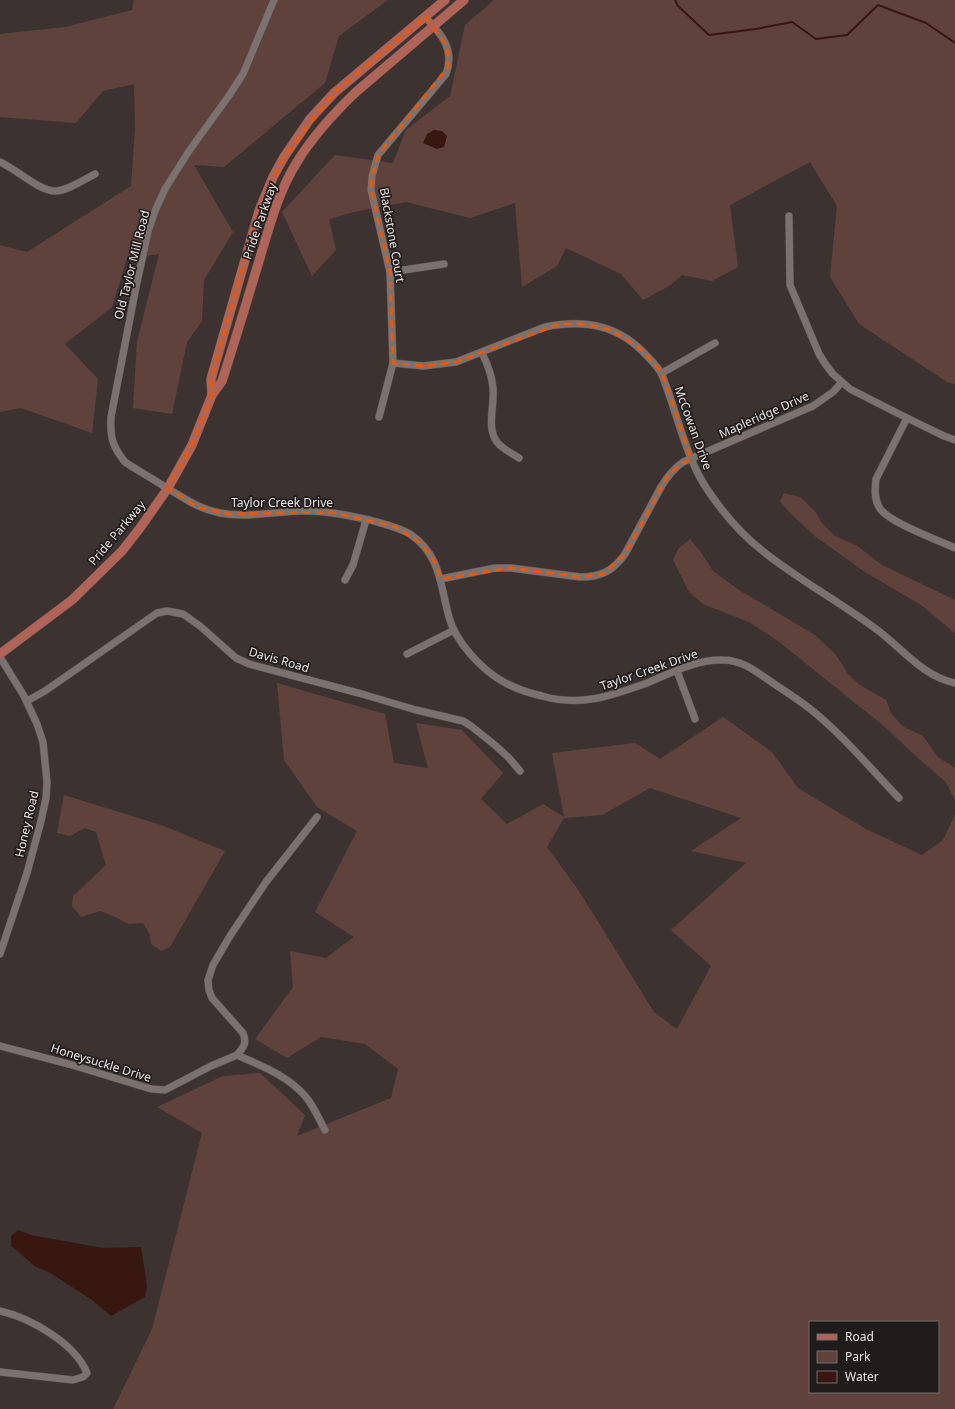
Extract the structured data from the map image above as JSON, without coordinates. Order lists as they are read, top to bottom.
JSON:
{
  "streets": {
    "main road": ["Pride Parkway"],
    "street": [
      "Blackstone Court",
      "Old Taylor Mill Road",
      "Mapleridge Drive",
      "McCowan Drive",
      "Taylor Creek Drive",
      "Davis Road",
      "Honey Road",
      "Honeysuckle Drive"
    ]
  },
  "crossings": [
    ["Pride Parkway", "Blackstone Court"],
    ["Pride Parkway", "Old Taylor Mill Road"],
    ["Pride Parkway", "Taylor Creek Drive"],
    ["Blackstone Court", "McCowan Drive"],
    ["Old Taylor Mill Road", "Taylor Creek Drive"],
    ["Mapleridge Drive", "McCowan Drive"],
    ["Mapleridge Drive", "Taylor Creek Drive"],
    ["Davis Road", "Honey Road"]
  ],
  "legend": ["Road", "Park", "Water"]
}
